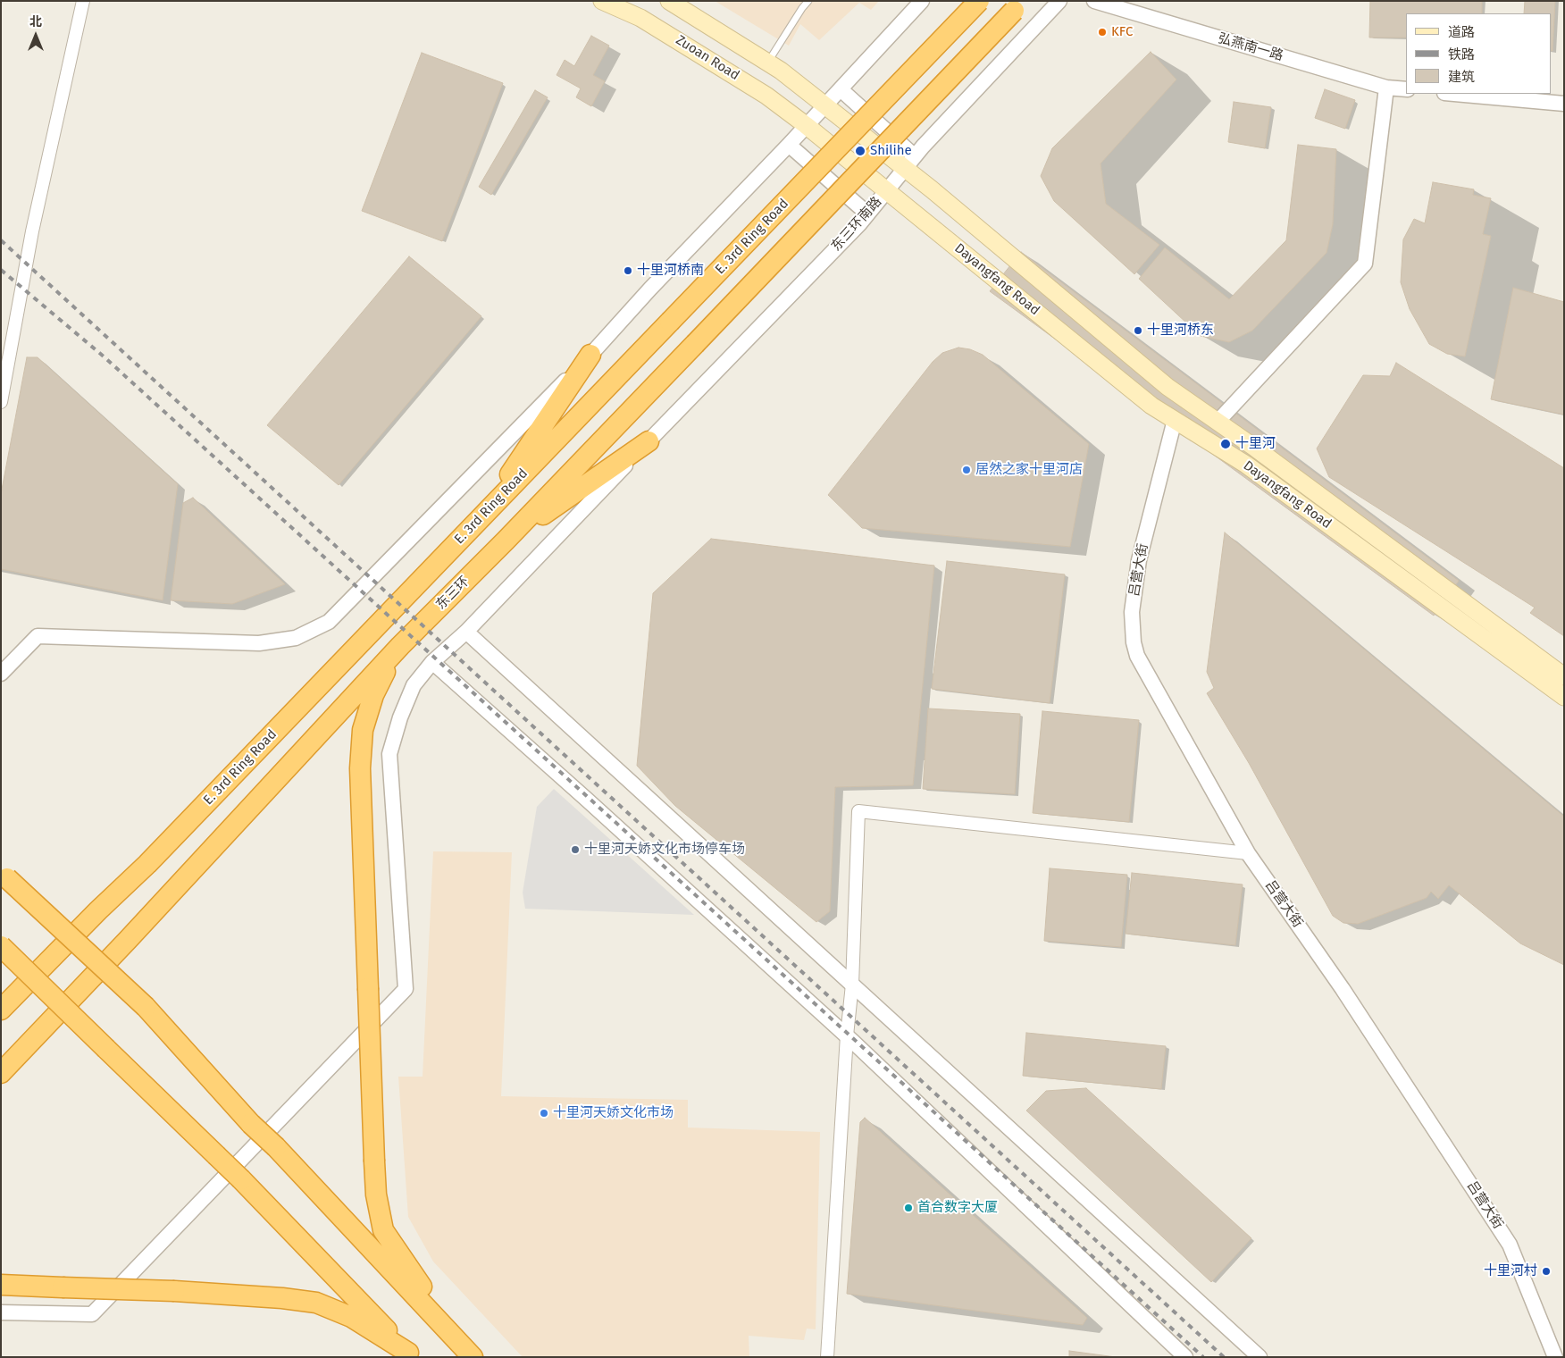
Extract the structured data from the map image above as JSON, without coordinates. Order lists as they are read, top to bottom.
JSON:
{
  "streets": {
    "highway": ["E. 3rd Ring Road", "东三环"],
    "main road": ["Zuoan Road", "Dayangfang Road"],
    "street": ["弘燕南一路", "东三环南路", "吕营大街"]
  },
  "crossings": [
    ["Zuoan Road", "东三环南路"],
    ["Zuoan Road", "Dayangfang Road"],
    ["东三环南路", "Dayangfang Road"],
    ["Dayangfang Road", "吕营大街"]
  ],
  "places": [
    "KFC",
    "Shilihe",
    "十里河桥南",
    "十里河桥东",
    "十里河",
    "居然之家十里河店",
    "十里河天娇文化市场停车场",
    "十里河天娇文化市场",
    "首合数字大厦",
    "十里河村"
  ],
  "legend": ["道路", "铁路", "建筑"],
  "north": "top"
}
